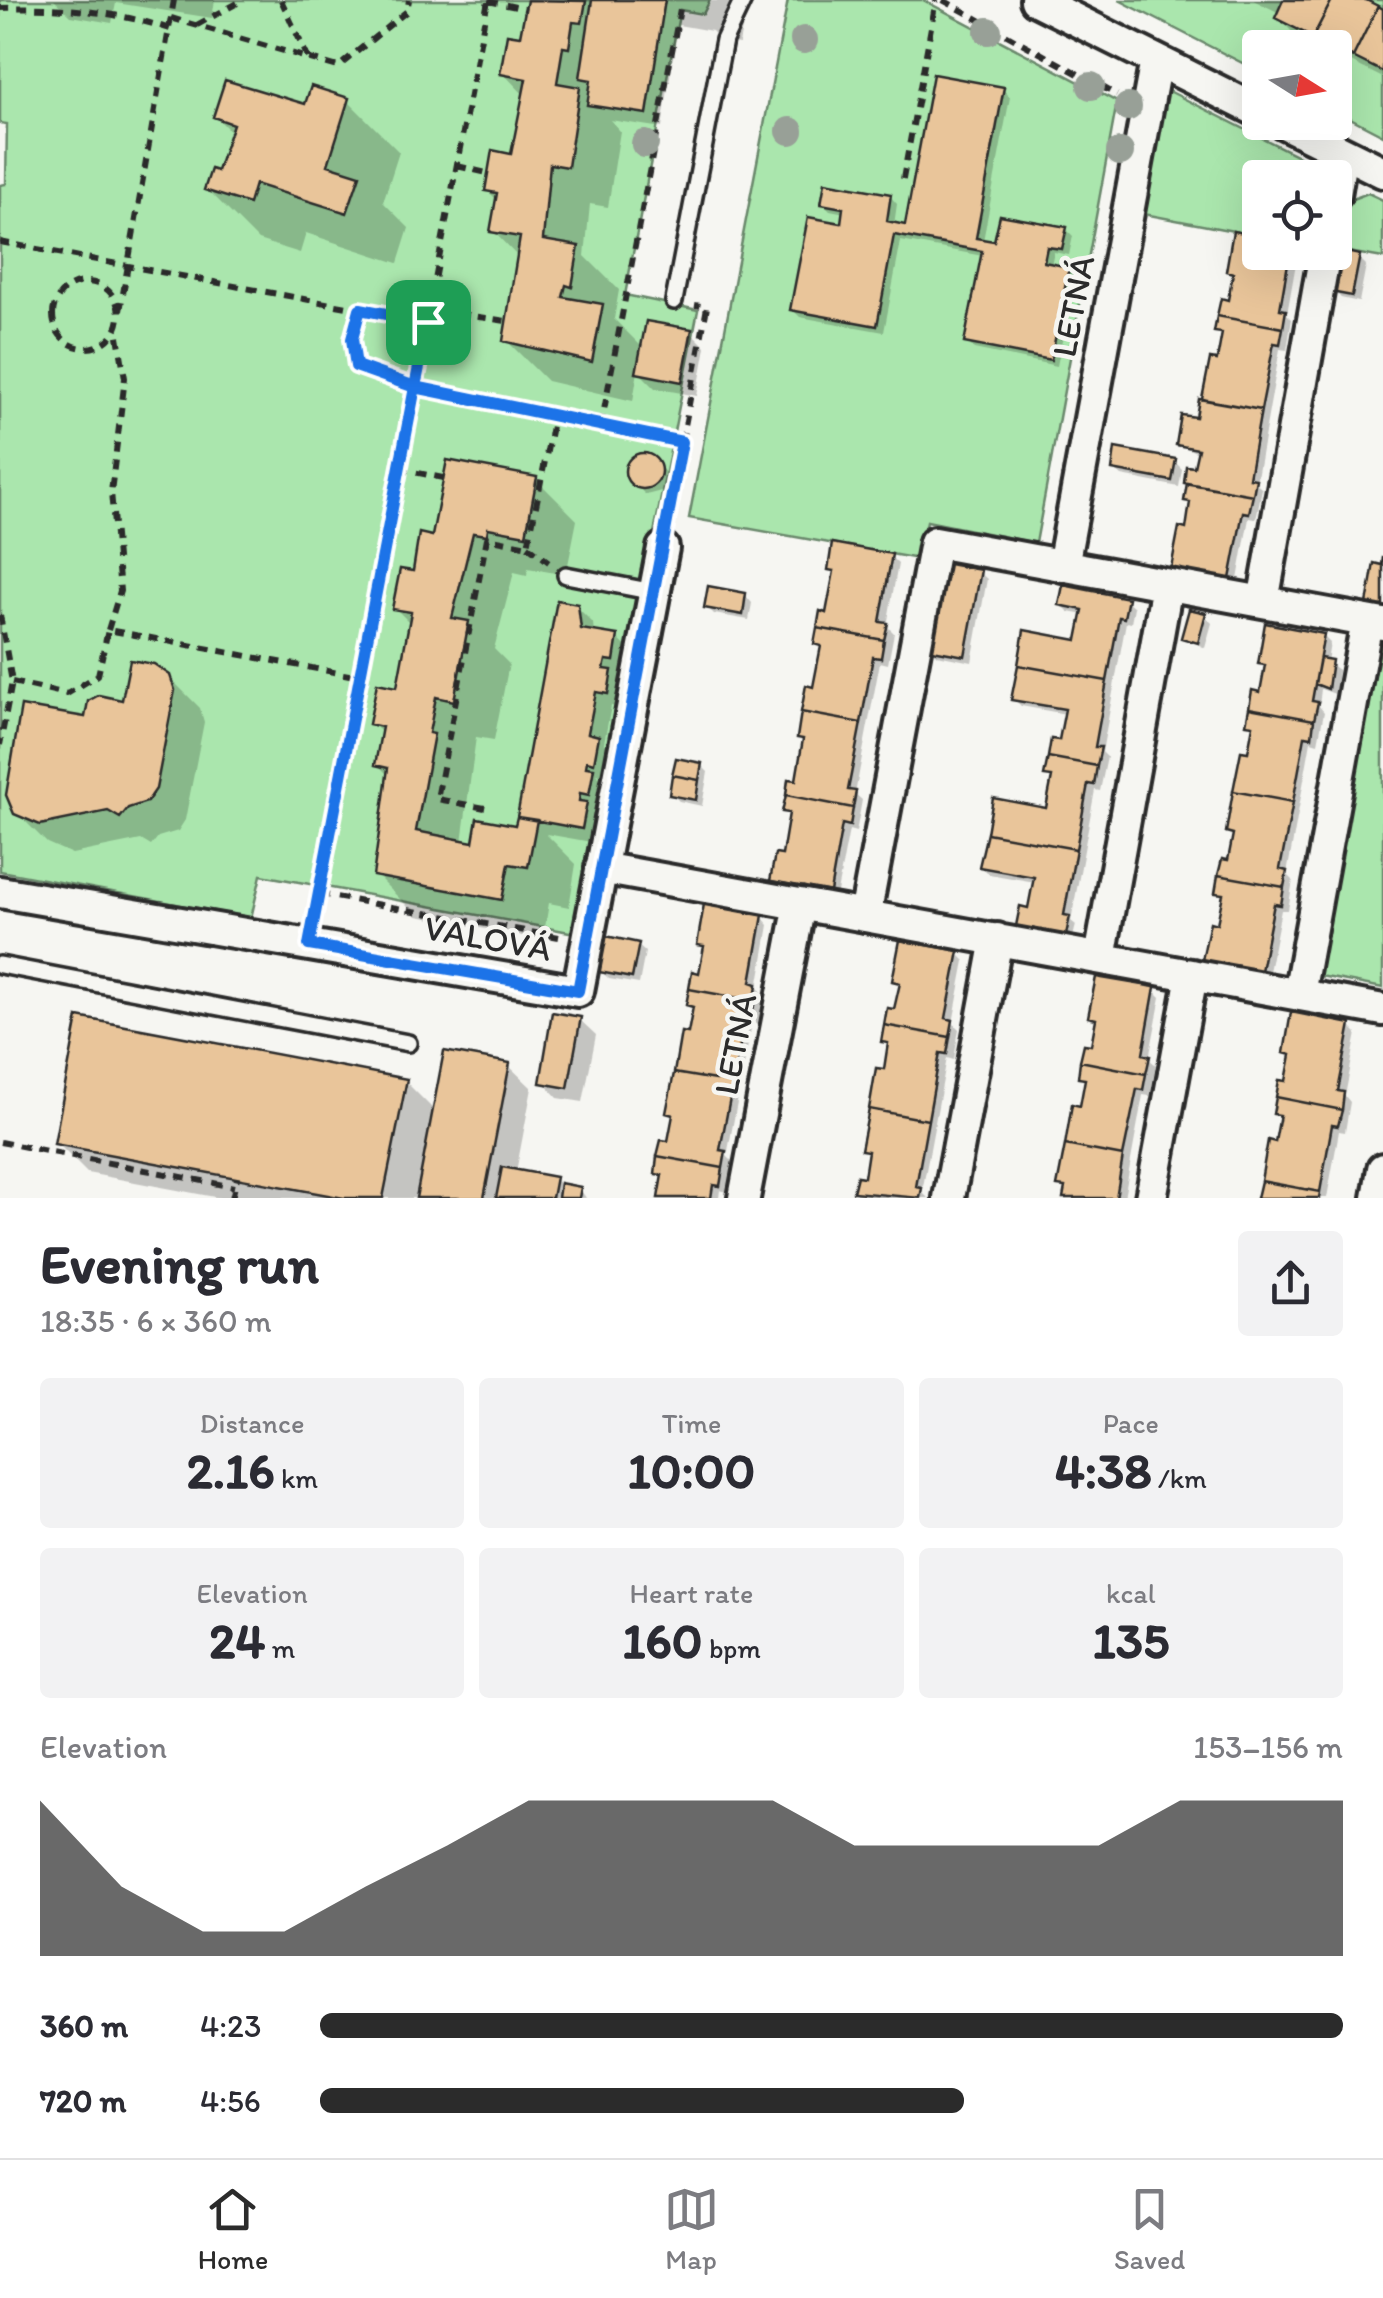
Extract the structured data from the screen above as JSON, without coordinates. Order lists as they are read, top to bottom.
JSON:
{
  "streets": {
    "street": ["LETNÁ", "VALOVÁ"]
  },
  "north": "right",
  "page": {
    "heading": ["Evening run", "18:35 · 6 × 360 m"],
    "stats": [
      ["Distance", "2.16 km"],
      ["Time", "10:00"],
      ["Pace", "4:38 /km"],
      ["Elevation", "24 m"],
      ["Heart rate", "160 bpm"],
      ["kcal", "135"]
    ],
    "chart": ["Elevation", "153–156 m"],
    "list": [
      {
        "name": "360 m",
        "note": "4:23"
      },
      {
        "name": "720 m",
        "note": "4:56"
      }
    ],
    "tabs": ["Home", "Map", "Saved"]
  }
}
